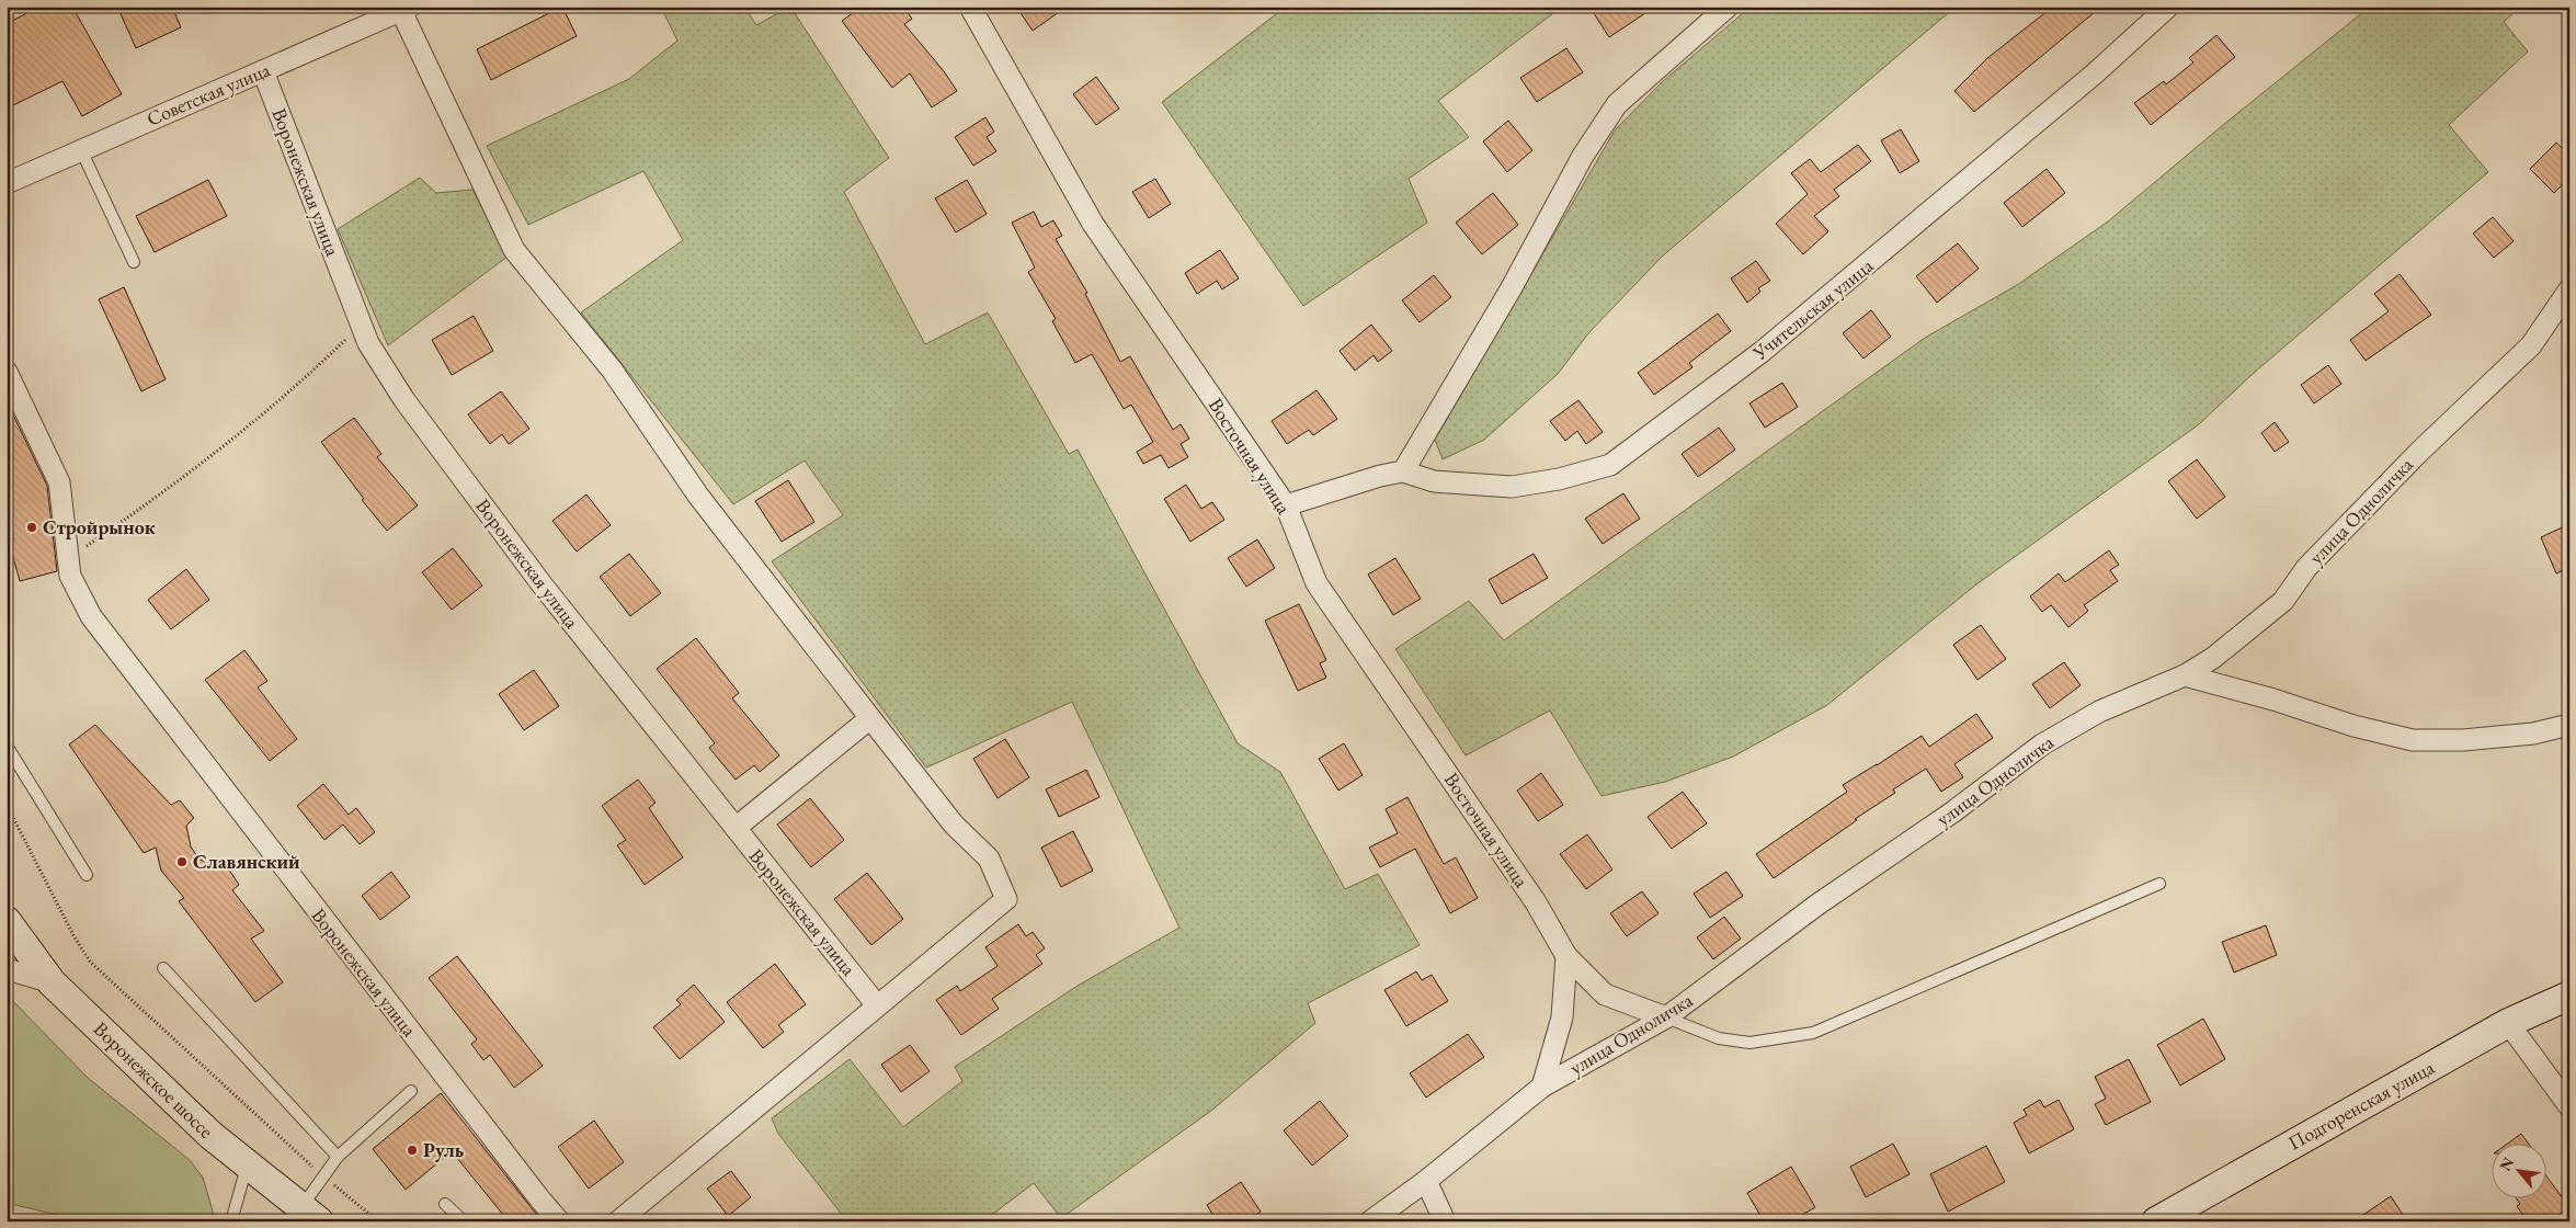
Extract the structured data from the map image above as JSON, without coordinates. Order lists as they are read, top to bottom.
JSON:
{
  "streets": {
    "street": [
      "Советская улица",
      "Воронежская улица",
      "Учительская улица",
      "Восточная улица",
      "улица Одноличка",
      "Воронежское шоссе",
      "Подгоренская улица"
    ]
  },
  "crossings": [
    ["Советская улица", "Воронежская улица"],
    ["Учительская улица", "Восточная улица"],
    ["Восточная улица", "улица Одноличка"]
  ],
  "places": ["Стройрынок", "Славянский", "Руль"],
  "north": "top left"
}
